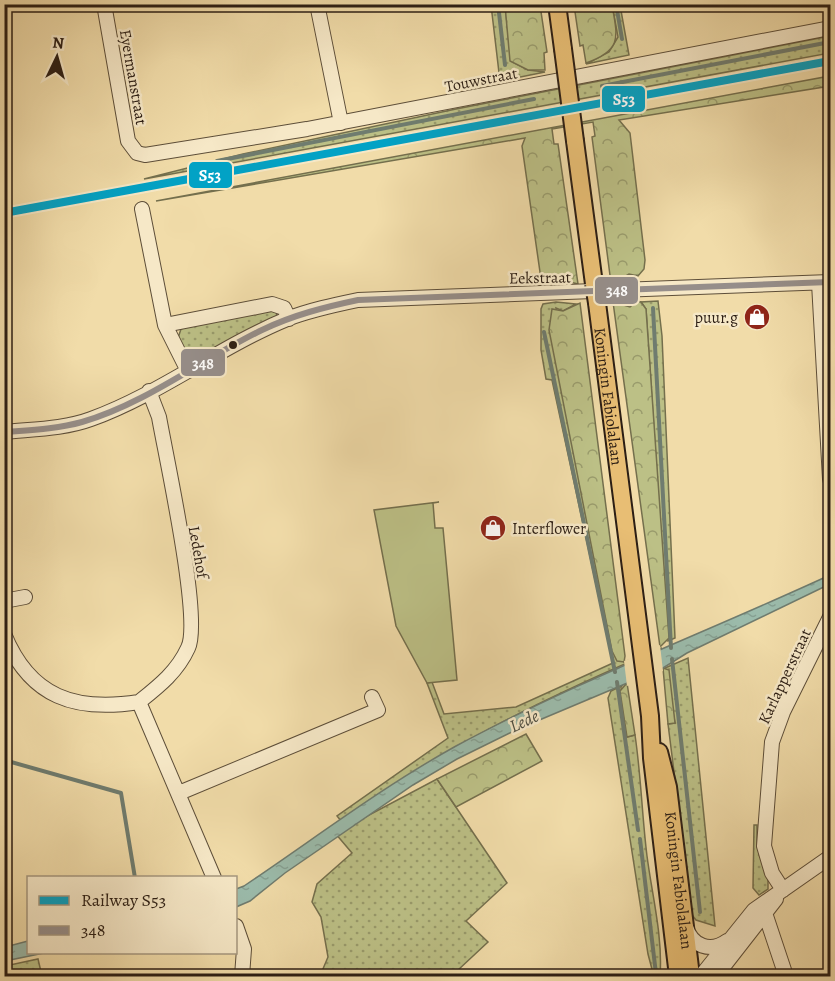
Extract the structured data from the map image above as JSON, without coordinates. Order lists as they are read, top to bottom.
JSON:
{
  "streets": {
    "main road": ["Koningin Fabiolalaan"],
    "street": [
      "Eyermanstraat",
      "Touwstraat",
      "Eekstraat",
      "Ledehof",
      "Karlapperstraat"
    ]
  },
  "crossings": [
    ["Eyermanstraat", "Touwstraat"],
    ["Eekstraat", "Ledehof"]
  ],
  "water": ["Lede"],
  "places": {
    "shop": ["puur.g", "Interflower"]
  },
  "lines": ["rail line S53", "transit line 348"],
  "legend": ["Railway S53", "348"],
  "north": "top"
}
